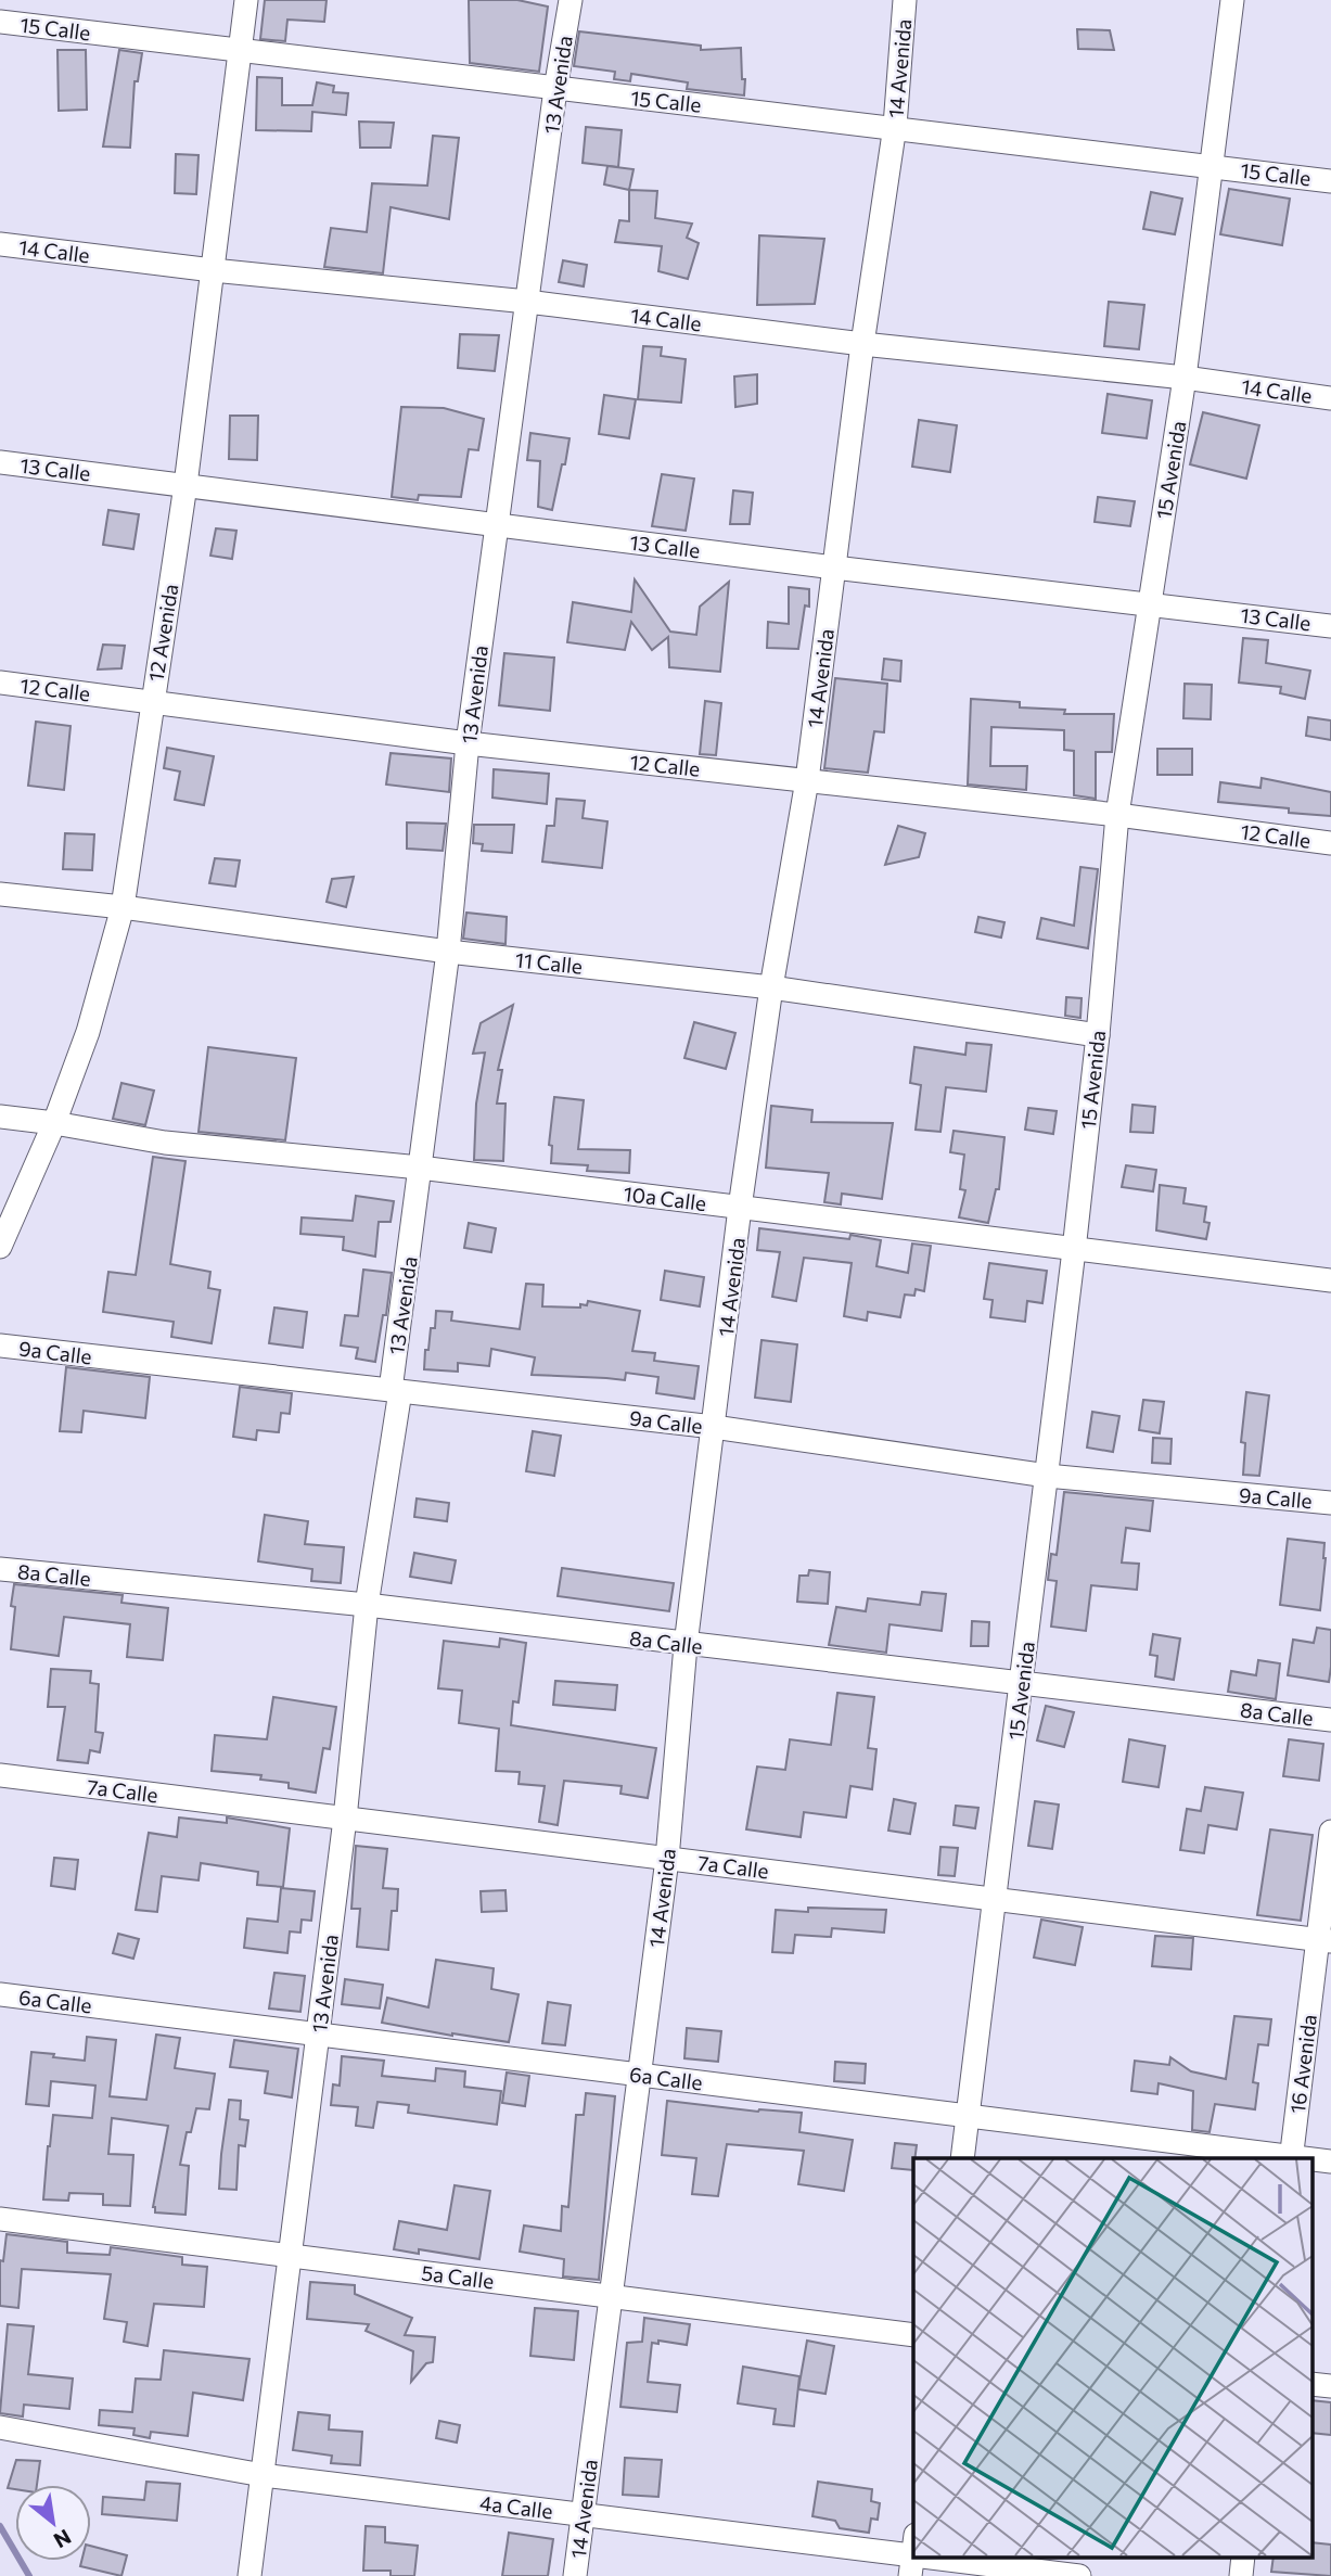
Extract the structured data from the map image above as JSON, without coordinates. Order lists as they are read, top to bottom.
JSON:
{
  "streets": {
    "street": [
      "15 Calle",
      "14 Avenida",
      "13 Avenida",
      "14 Calle",
      "13 Calle",
      "15 Avenida",
      "12 Avenida",
      "12 Calle",
      "11 Calle",
      "10a Calle",
      "9a Calle",
      "8a Calle",
      "7a Calle",
      "6a Calle",
      "16 Avenida",
      "5a Calle",
      "4a Calle"
    ]
  },
  "crossings": [
    ["15 Calle", "14 Avenida"],
    ["15 Calle", "13 Avenida"],
    ["15 Calle", "15 Avenida"],
    ["15 Calle", "12 Avenida"],
    ["14 Avenida", "14 Calle"],
    ["14 Avenida", "13 Calle"],
    ["14 Avenida", "12 Calle"],
    ["14 Avenida", "11 Calle"],
    ["14 Avenida", "10a Calle"],
    ["14 Avenida", "9a Calle"],
    ["14 Avenida", "8a Calle"],
    ["14 Avenida", "7a Calle"],
    ["14 Avenida", "6a Calle"],
    ["14 Avenida", "5a Calle"],
    ["14 Avenida", "4a Calle"],
    ["13 Avenida", "14 Calle"],
    ["13 Avenida", "13 Calle"],
    ["13 Avenida", "12 Calle"],
    ["13 Avenida", "11 Calle"],
    ["13 Avenida", "10a Calle"],
    ["13 Avenida", "9a Calle"],
    ["13 Avenida", "8a Calle"],
    ["13 Avenida", "7a Calle"],
    ["13 Avenida", "6a Calle"],
    ["13 Avenida", "5a Calle"],
    ["13 Avenida", "4a Calle"],
    ["14 Calle", "15 Avenida"],
    ["14 Calle", "12 Avenida"],
    ["13 Calle", "15 Avenida"],
    ["13 Calle", "12 Avenida"],
    ["15 Avenida", "12 Calle"],
    ["15 Avenida", "11 Calle"],
    ["15 Avenida", "10a Calle"],
    ["15 Avenida", "9a Calle"],
    ["15 Avenida", "8a Calle"],
    ["15 Avenida", "7a Calle"],
    ["15 Avenida", "6a Calle"],
    ["12 Avenida", "12 Calle"],
    ["12 Avenida", "11 Calle"],
    ["12 Avenida", "10a Calle"],
    ["7a Calle", "16 Avenida"],
    ["6a Calle", "16 Avenida"]
  ],
  "north": "bottom right"
}
